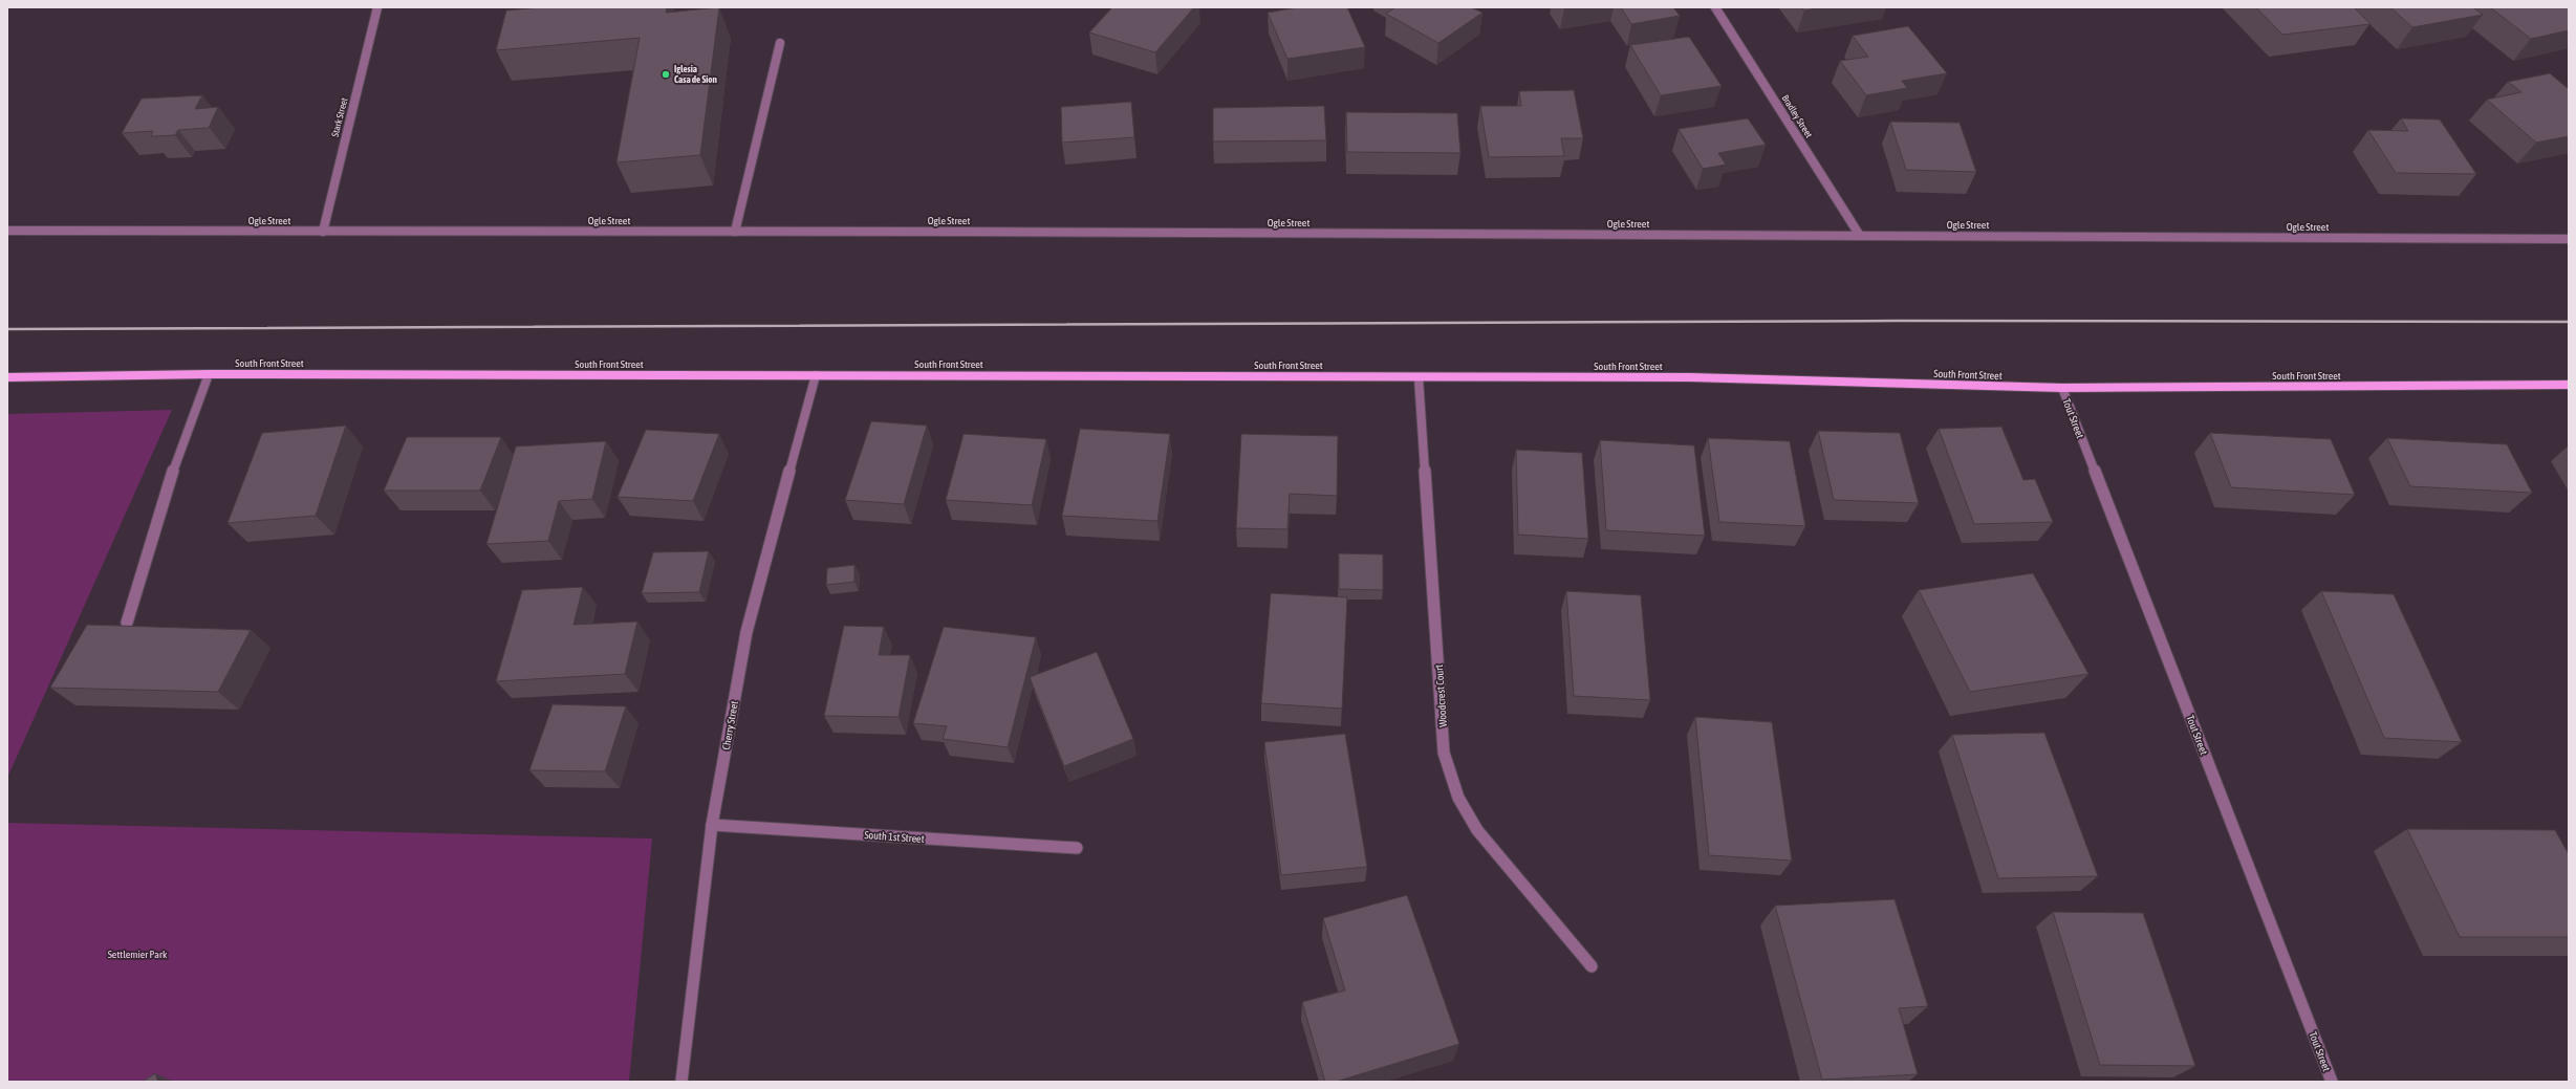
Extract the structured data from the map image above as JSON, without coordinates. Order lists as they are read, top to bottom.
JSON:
{
  "streets": {
    "main road": ["South Front Street"],
    "street": [
      "Bradley Street",
      "Stark Street",
      "Ogle Street",
      "Tout Street",
      "Woodcrest Court",
      "Cherry Street",
      "South 1st Street"
    ]
  },
  "crossings": [
    ["Bradley Street", "Ogle Street"],
    ["Stark Street", "Ogle Street"],
    ["South Front Street", "Tout Street"],
    ["South Front Street", "Woodcrest Court"],
    ["South Front Street", "Cherry Street"],
    ["Cherry Street", "South 1st Street"]
  ],
  "parks": ["Settlemier Park"],
  "places": ["Iglesia Casa de Sion"]
}
